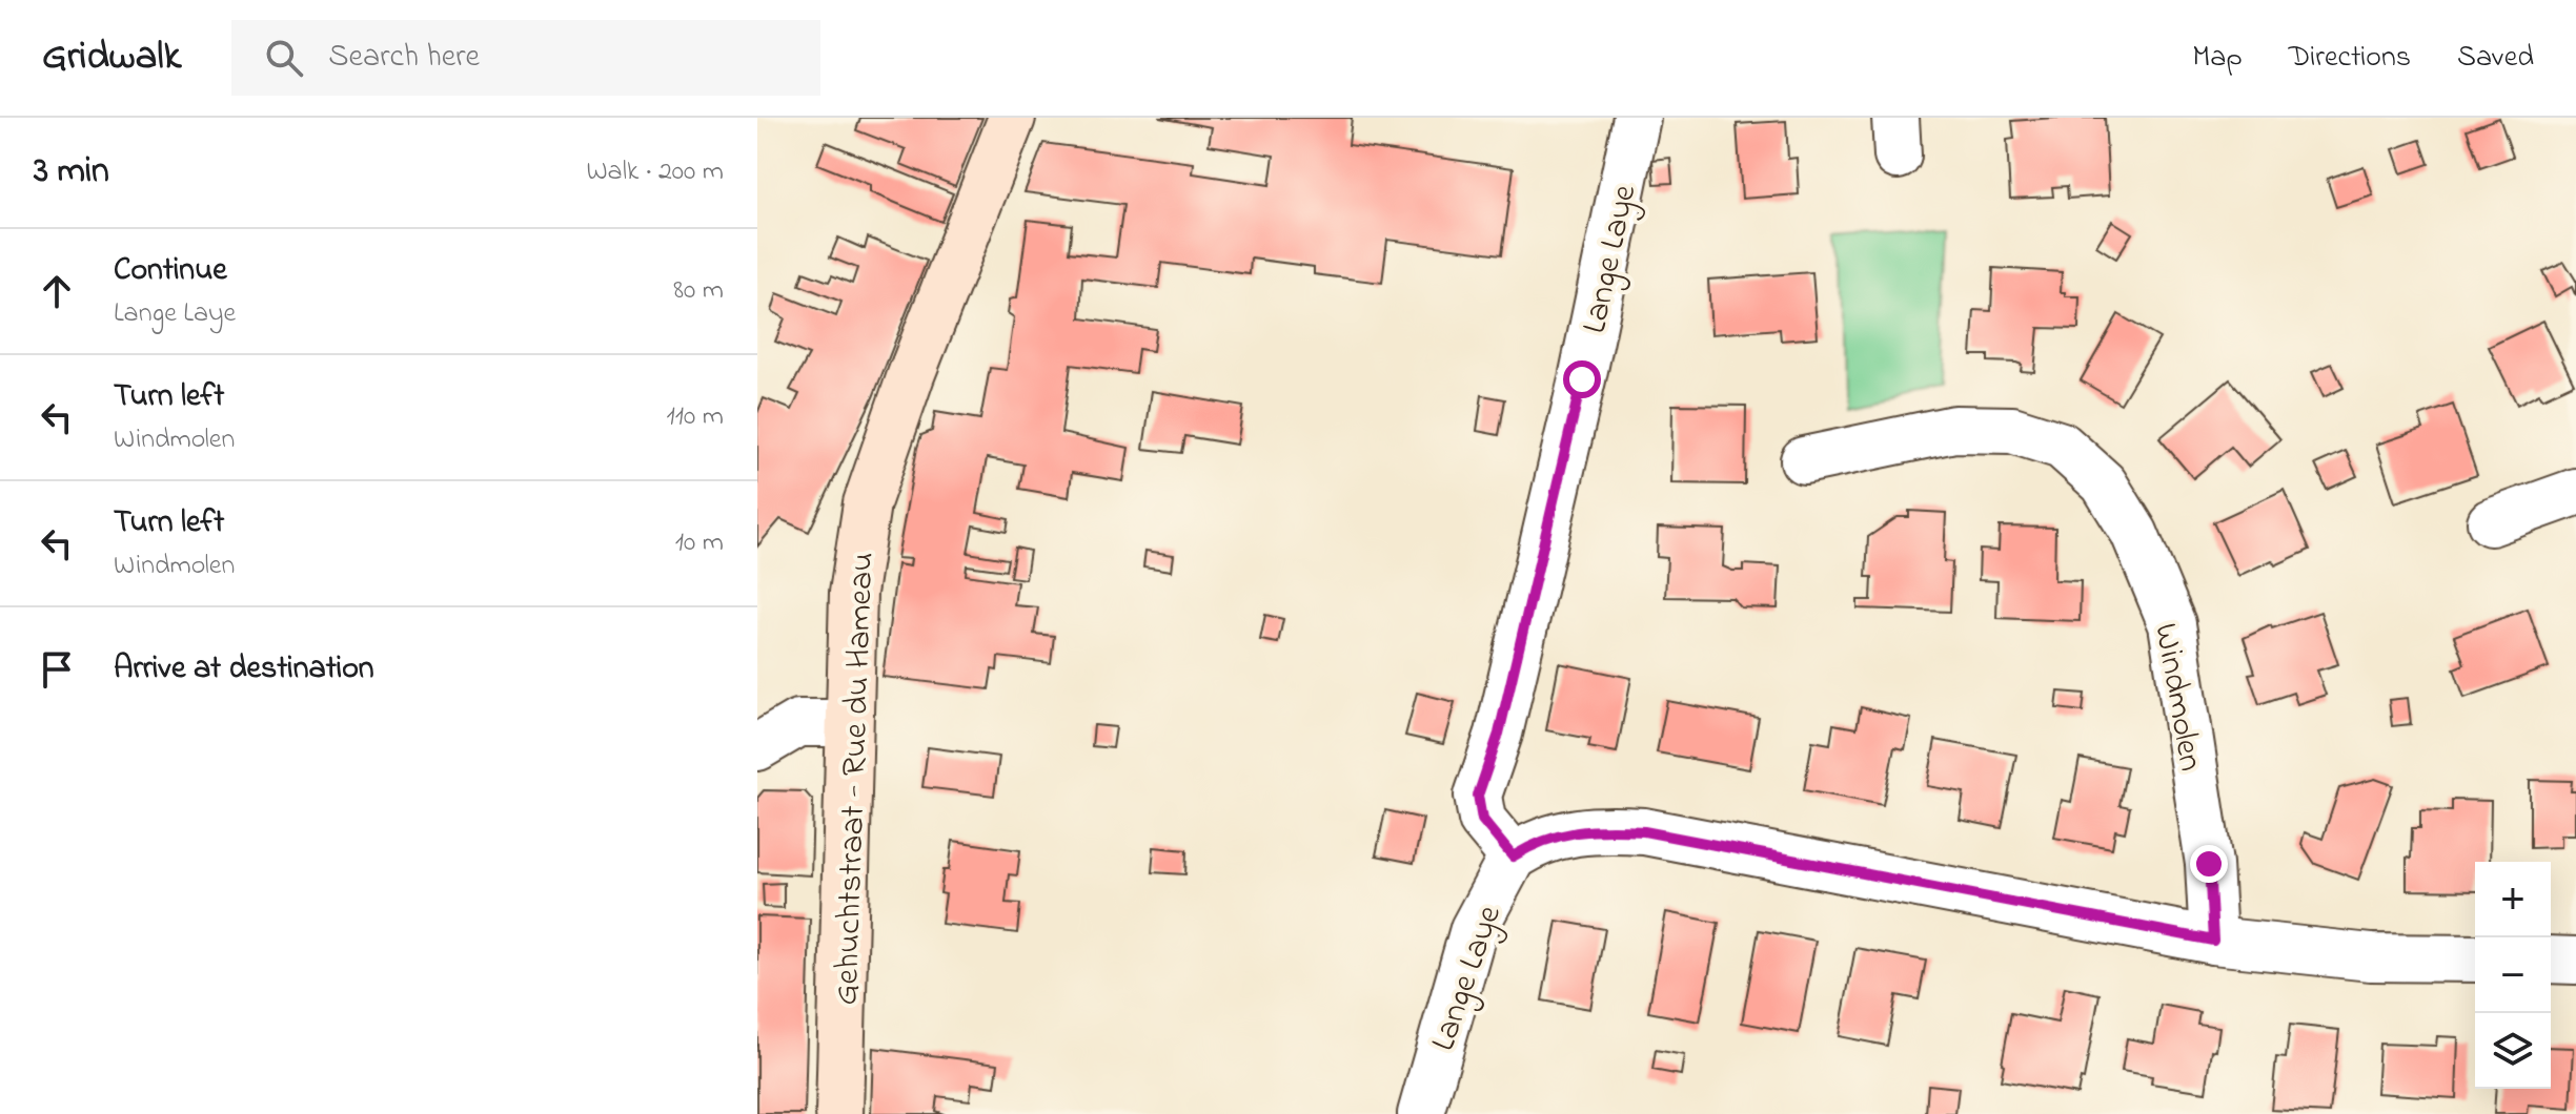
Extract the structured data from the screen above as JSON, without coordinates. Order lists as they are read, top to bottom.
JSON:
{
  "streets": {
    "street": ["Lange Laye", "Windmolen", "Gehuchtstraat - Rue du Hameau"]
  },
  "page": {
    "header": "Gridwalk",
    "search": "Search here",
    "nav": ["Map", "Directions", "Saved"],
    "heading": ["3 min", "Walk · 200 m"],
    "list": [
      ["Continue", "Lange Laye", "80 m"],
      ["Turn left", "Windmolen", "110 m"],
      ["Turn left", "Windmolen", "10 m"],
      "Arrive at destination"
    ],
    "map_buttons": ["+", "−"]
  }
}
